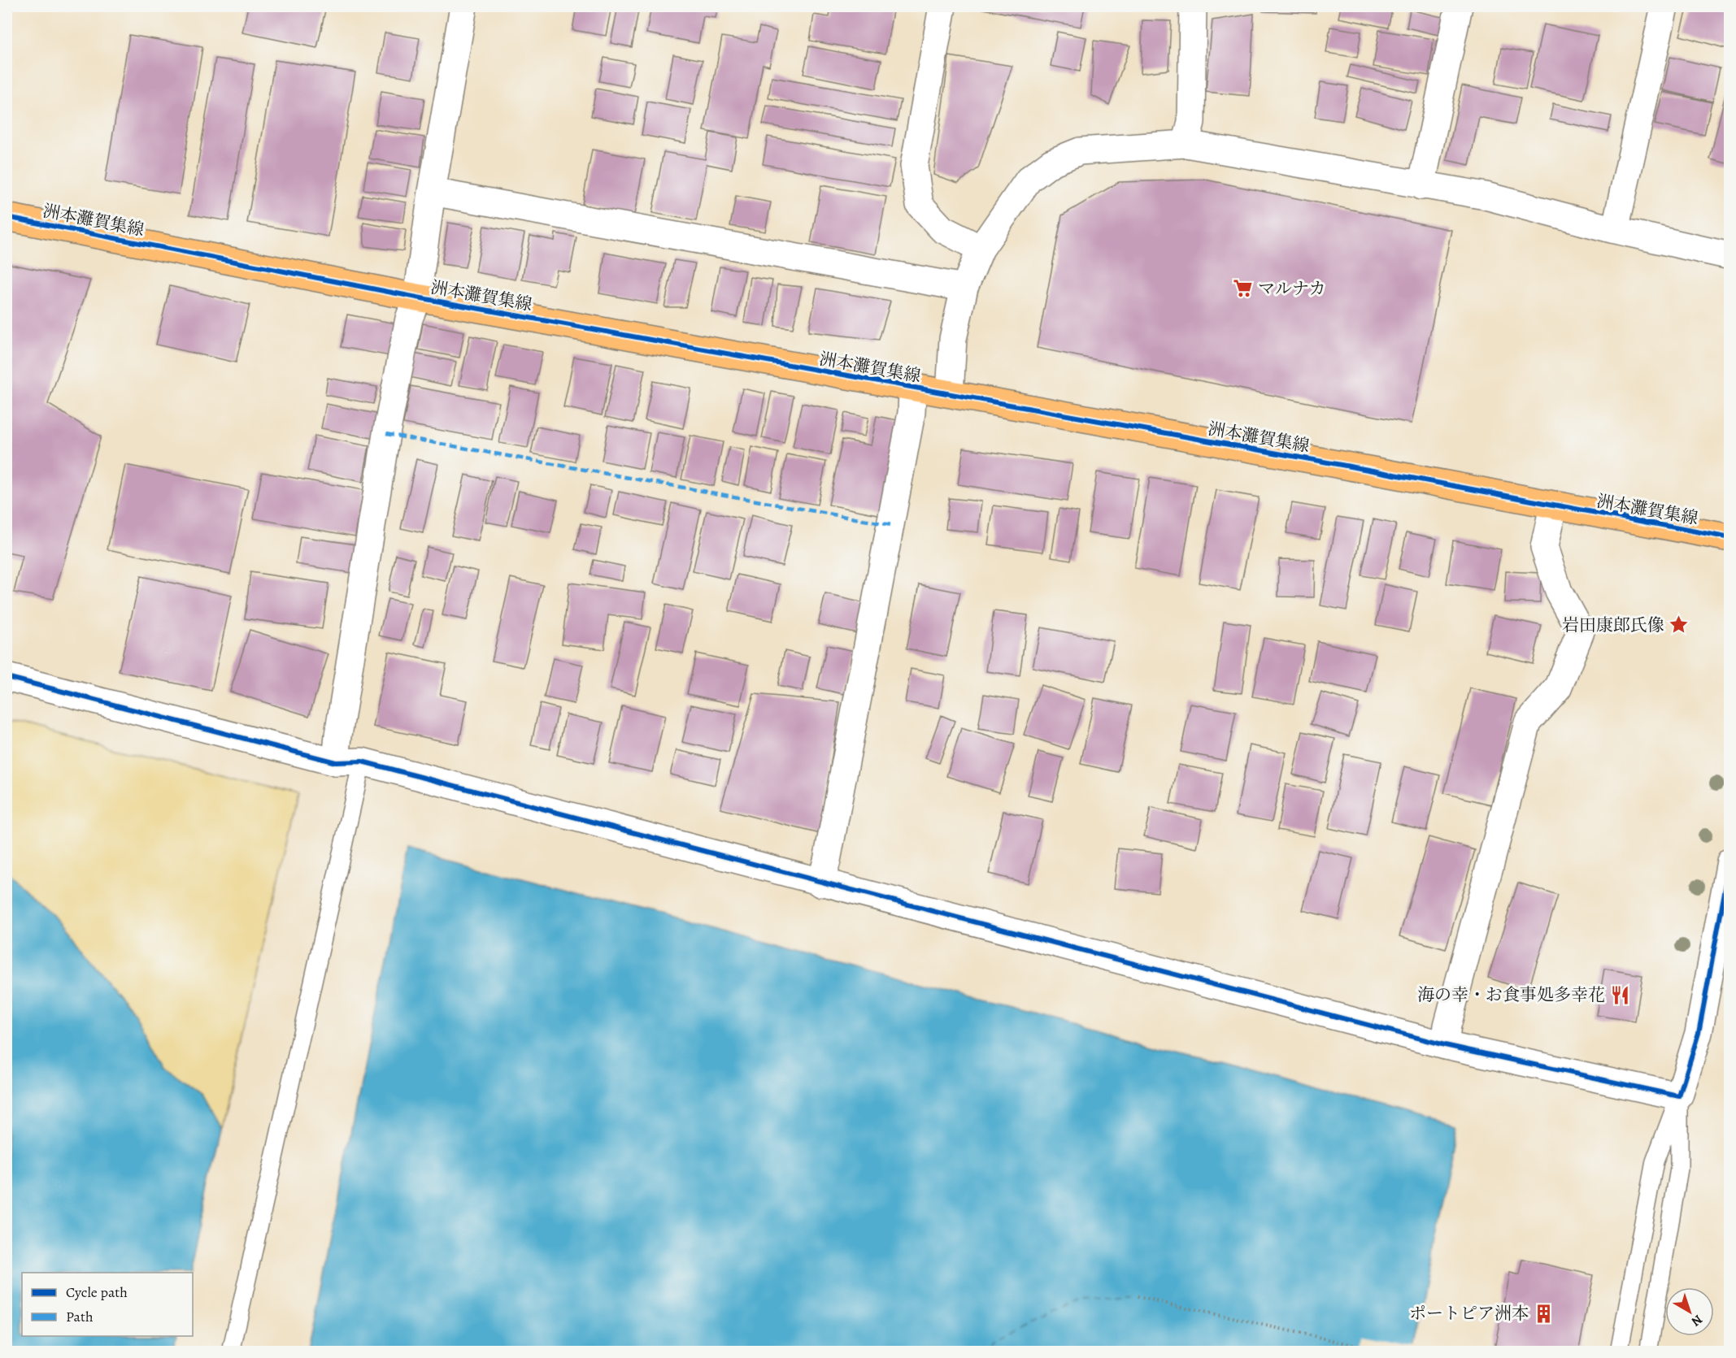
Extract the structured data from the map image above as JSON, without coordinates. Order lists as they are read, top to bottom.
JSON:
{
  "streets": {
    "main road": ["洲本灘賀集線"]
  },
  "places": {
    "supermarket": ["マルナカ"],
    "place": ["岩田康郎氏像"],
    "restaurant": ["海の幸・お食事処多幸花"],
    "building": ["ポートピア洲本"]
  },
  "legend": ["Cycle path", "Path"],
  "north": "bottom right"
}
